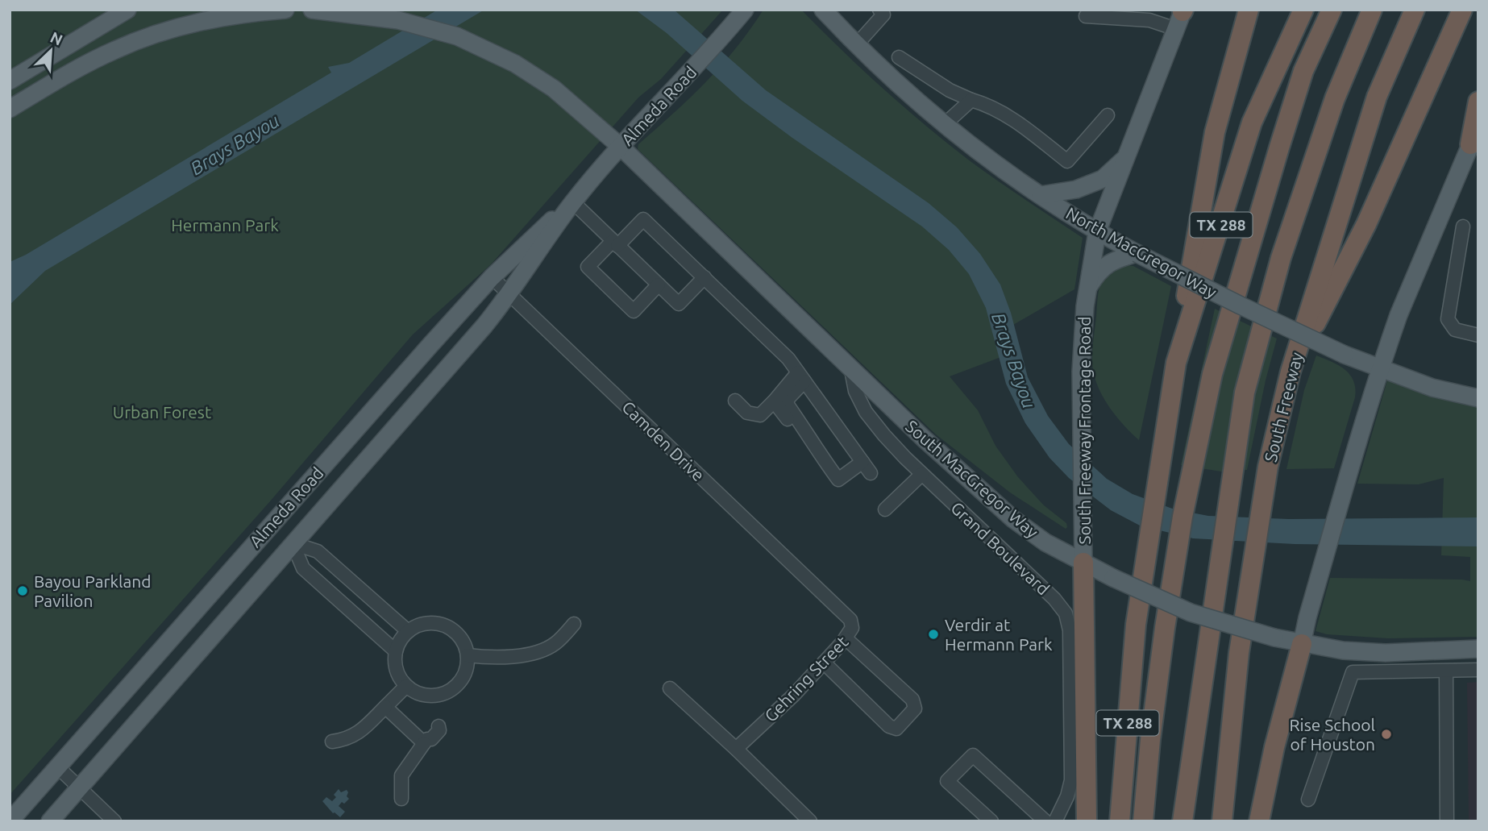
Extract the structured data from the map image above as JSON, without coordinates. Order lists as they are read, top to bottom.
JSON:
{
  "streets": {
    "highway": ["TX 288", "South Freeway"],
    "main road": [
      "Almeda Road",
      "North MacGregor Way",
      "South Freeway Frontage Road",
      "South MacGregor Way"
    ],
    "street": ["Camden Drive", "Grand Boulevard", "Gehring Street"]
  },
  "crossings": [
    ["Almeda Road", "Camden Drive"],
    ["Almeda Road", "South MacGregor Way"],
    ["North MacGregor Way", "South Freeway Frontage Road"],
    ["South Freeway Frontage Road", "South MacGregor Way"],
    ["Camden Drive", "Gehring Street"],
    ["South MacGregor Way", "Grand Boulevard"]
  ],
  "water": ["Brays Bayou"],
  "parks": ["Hermann Park", "Urban Forest"],
  "places": ["Bayou Parkland Pavilion", "Verdir at Hermann Park", "Rise School of Houston"],
  "north": "top right"
}
